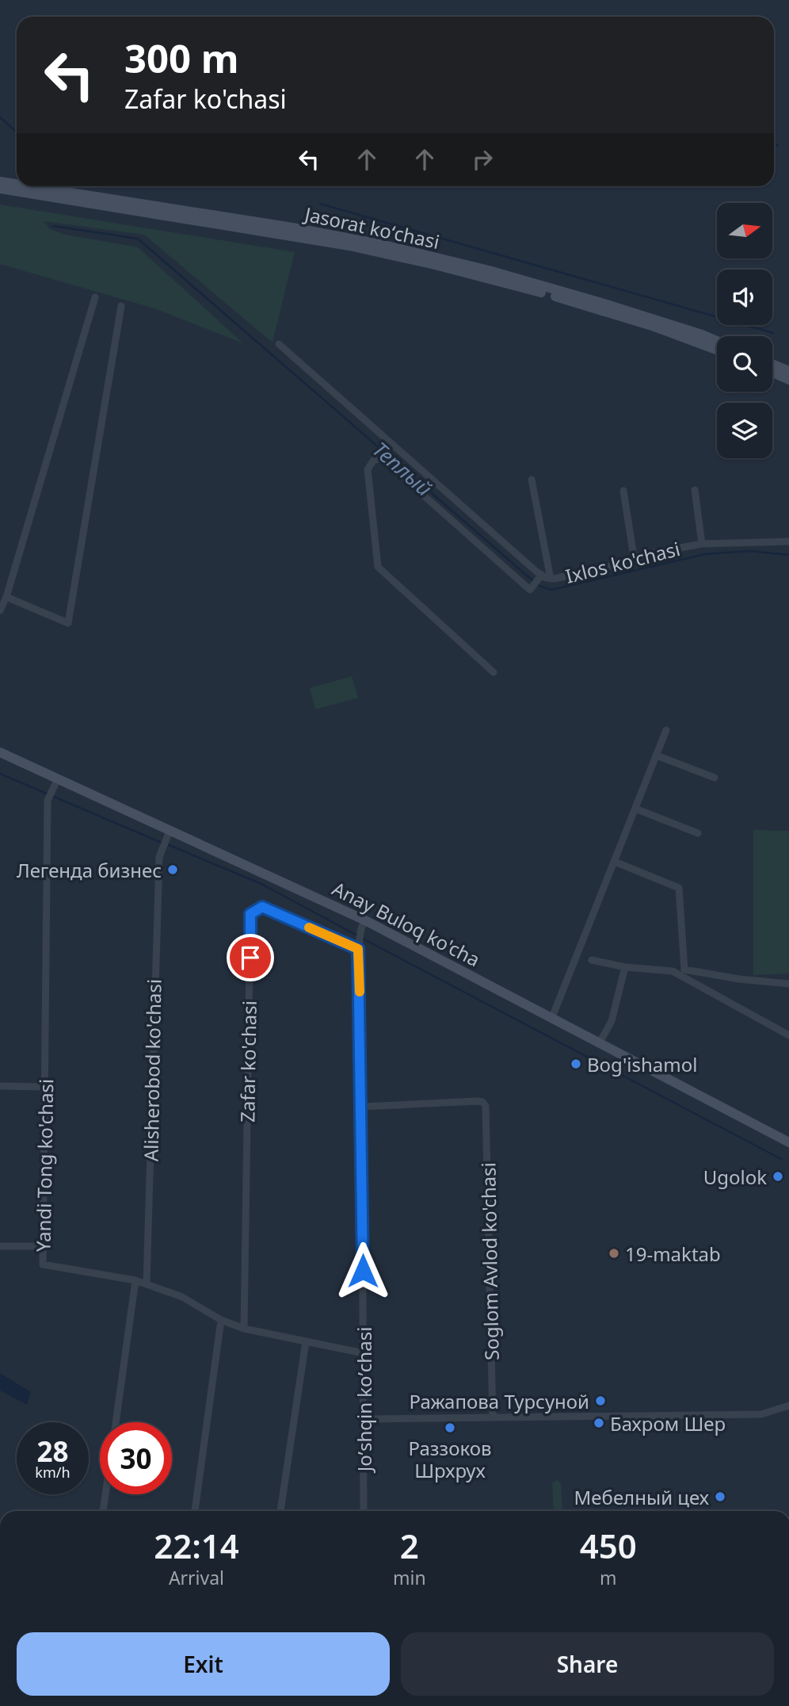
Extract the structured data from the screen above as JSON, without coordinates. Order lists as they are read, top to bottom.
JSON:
{
  "streets": {
    "main road": ["Jasorat koʻchasi", "Anay Buloq ko'cha"],
    "street": [
      "Ixlos ko'chasi",
      "Zafar ko'chasi",
      "Alisherobod ko'chasi",
      "Yandi Tong ko'chasi",
      "Soglom Avlod ko'chasi",
      "Joʼshqin koʼchasi"
    ]
  },
  "crossings": [
    ["Anay Buloq ko'cha", "Alisherobod ko'chasi"],
    ["Anay Buloq ko'cha", "Yandi Tong ko'chasi"],
    ["Anay Buloq ko'cha", "Joʼshqin koʼchasi"],
    ["Zafar ko'chasi", "Yandi Tong ko'chasi"],
    ["Zafar ko'chasi", "Joʼshqin koʼchasi"],
    ["Alisherobod ko'chasi", "Yandi Tong ko'chasi"],
    ["Yandi Tong ko'chasi", "Joʼshqin koʼchasi"],
    ["Soglom Avlod ko'chasi", "Joʼshqin koʼchasi"]
  ],
  "water": ["Теплый"],
  "places": [
    "Легенда бизнес",
    "Bog'ishamol",
    "Ugolok",
    "19-maktab",
    "Ражапова Турсуной",
    "Бахром Шер",
    "Раззоков Шрхрух",
    "Мебелный цех"
  ],
  "north": "right",
  "page": {
    "turn": ["300 m", "Zafar ko'chasi"],
    "speed": "28 km/h",
    "limit": "30",
    "eta": [
      "22:14",
      "Arrival",
      "2",
      "min",
      "450",
      "m"
    ],
    "buttons": ["Exit", "Share"]
  }
}
